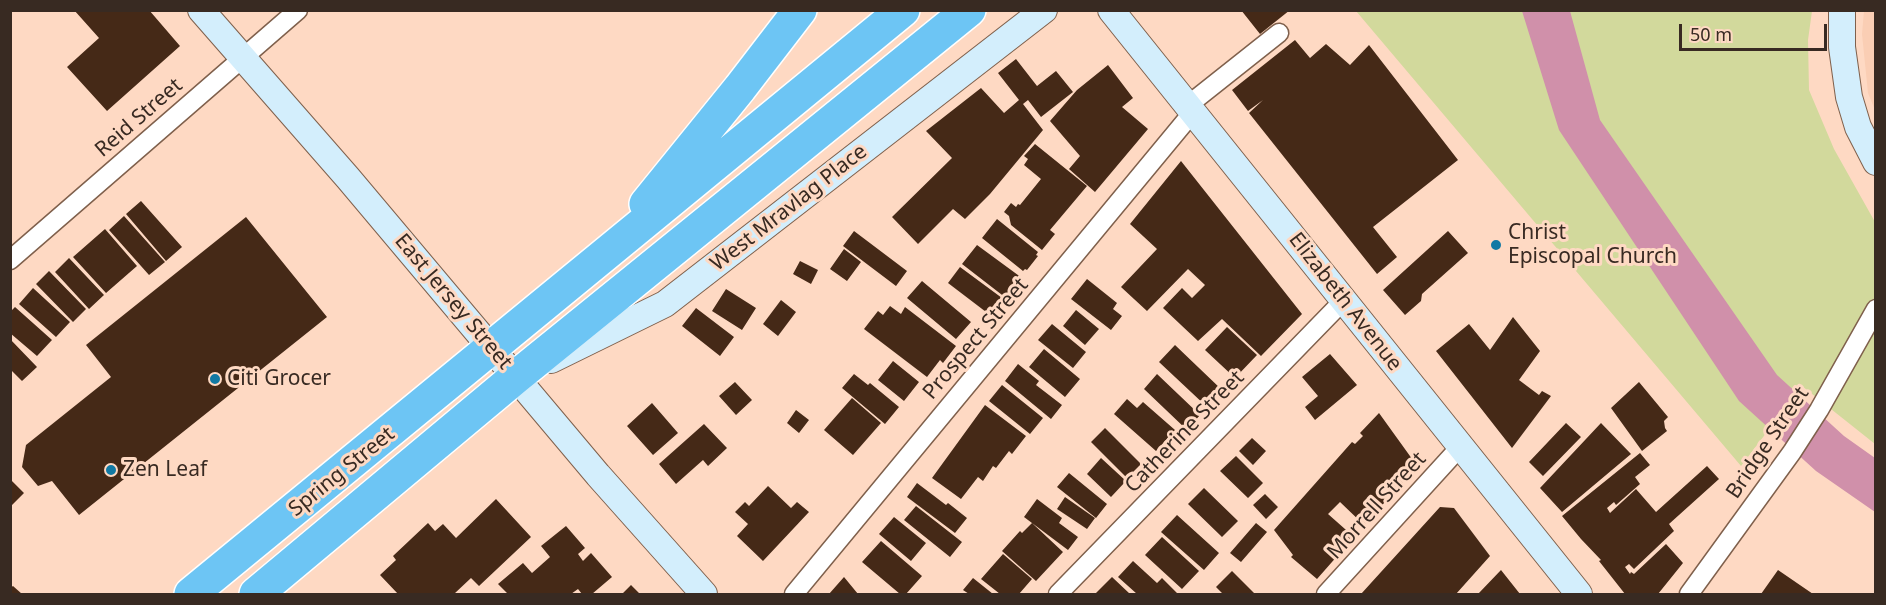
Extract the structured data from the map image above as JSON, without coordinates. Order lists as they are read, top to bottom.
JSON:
{
  "streets": {
    "highway": ["Spring Street"],
    "street": [
      "Reid Street",
      "West Mravlag Place",
      "East Jersey Street",
      "Elizabeth Avenue",
      "Prospect Street",
      "Catherine Street",
      "Bridge Street",
      "Morrell Street"
    ]
  },
  "crossings": [
    ["Reid Street", "East Jersey Street"],
    ["West Mravlag Place", "East Jersey Street"],
    ["West Mravlag Place", "Spring Street"],
    ["East Jersey Street", "Spring Street"],
    ["Elizabeth Avenue", "Prospect Street"],
    ["Elizabeth Avenue", "Catherine Street"],
    ["Elizabeth Avenue", "Morrell Street"]
  ],
  "places": ["Christ Episcopal Church", "Citi Grocer", "Zen Leaf"],
  "scale_bar": "50 m"
}
